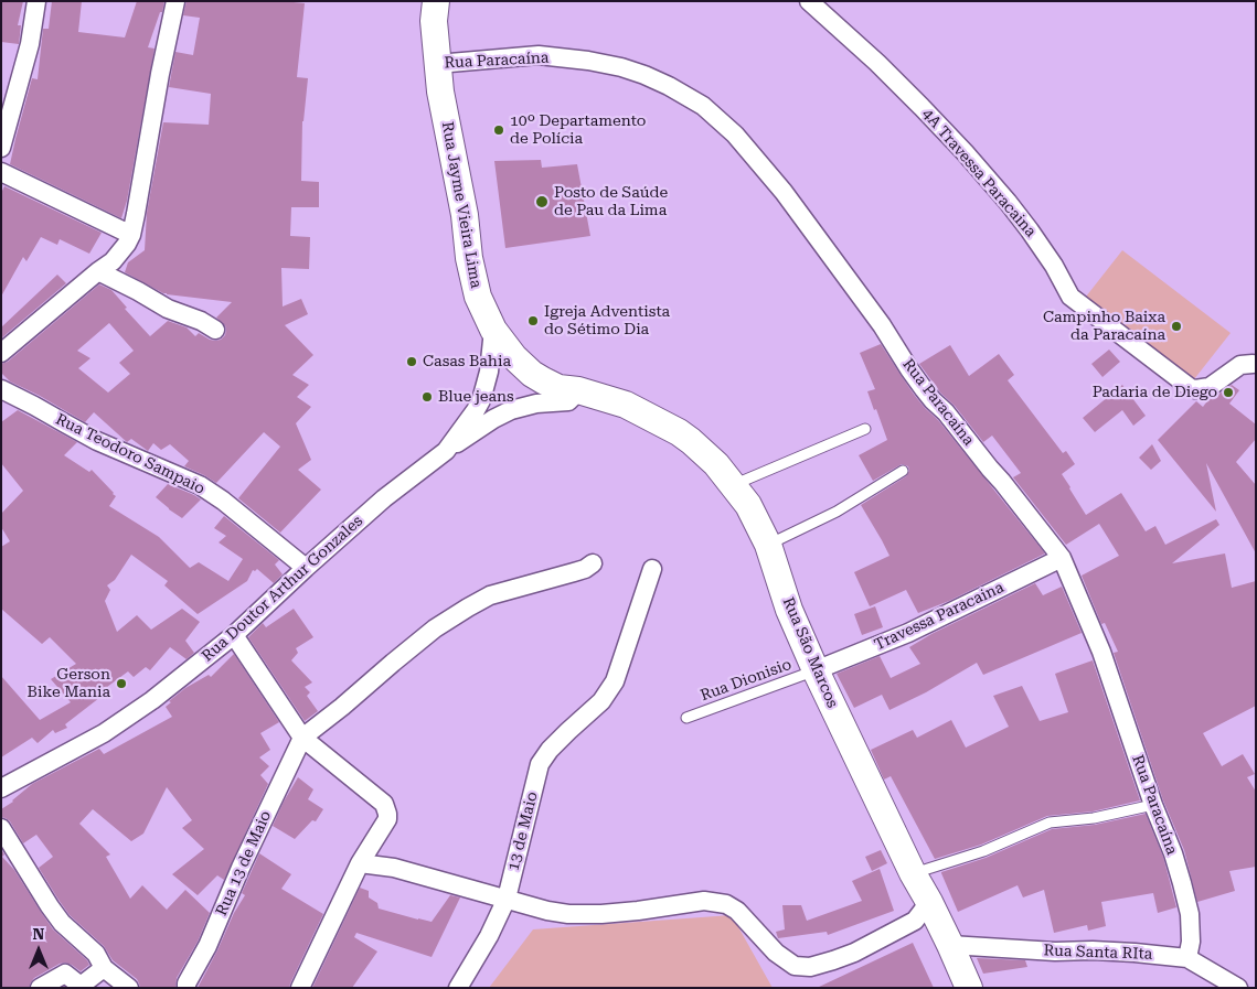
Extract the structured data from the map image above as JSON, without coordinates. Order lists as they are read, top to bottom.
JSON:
{
  "streets": {
    "main road": ["Rua Jayme Vieira Lima", "Rua São Marcos"],
    "street": [
      "Rua Paracaína",
      "4A Travessa Paracaina",
      "Rua Teodoro Sampaio",
      "Rua Doutor Arthur Gonzales",
      "Travessa Paracaina",
      "13 de Maio",
      "Rua 13 de Maio",
      "Rua Santa RIta"
    ],
    "lane": ["Rua Dionisio"]
  },
  "crossings": [
    ["Rua Paracaína", "Rua Jayme Vieira Lima"],
    ["Rua Paracaína", "Travessa Paracaina"],
    ["Rua Paracaína", "Rua Santa RIta"],
    ["Rua Jayme Vieira Lima", "Rua Doutor Arthur Gonzales"],
    ["Rua Jayme Vieira Lima", "Rua São Marcos"],
    ["Rua Teodoro Sampaio", "Rua Doutor Arthur Gonzales"],
    ["Travessa Paracaina", "Rua São Marcos"],
    ["Travessa Paracaina", "Rua Dionisio"],
    ["Rua São Marcos", "Rua Dionisio"],
    ["Rua São Marcos", "Rua Santa RIta"]
  ],
  "places": [
    "10º Departamento de Polícia",
    "Posto de Saúde de Pau da Lima",
    "Igreja Adventista do Sétimo Dia",
    "Campinho Baixa da Paracaína",
    "Casas Bahia",
    "Padaria de Diego",
    "Blue jeans",
    "Gerson Bike Mania"
  ],
  "north": "top"
}
